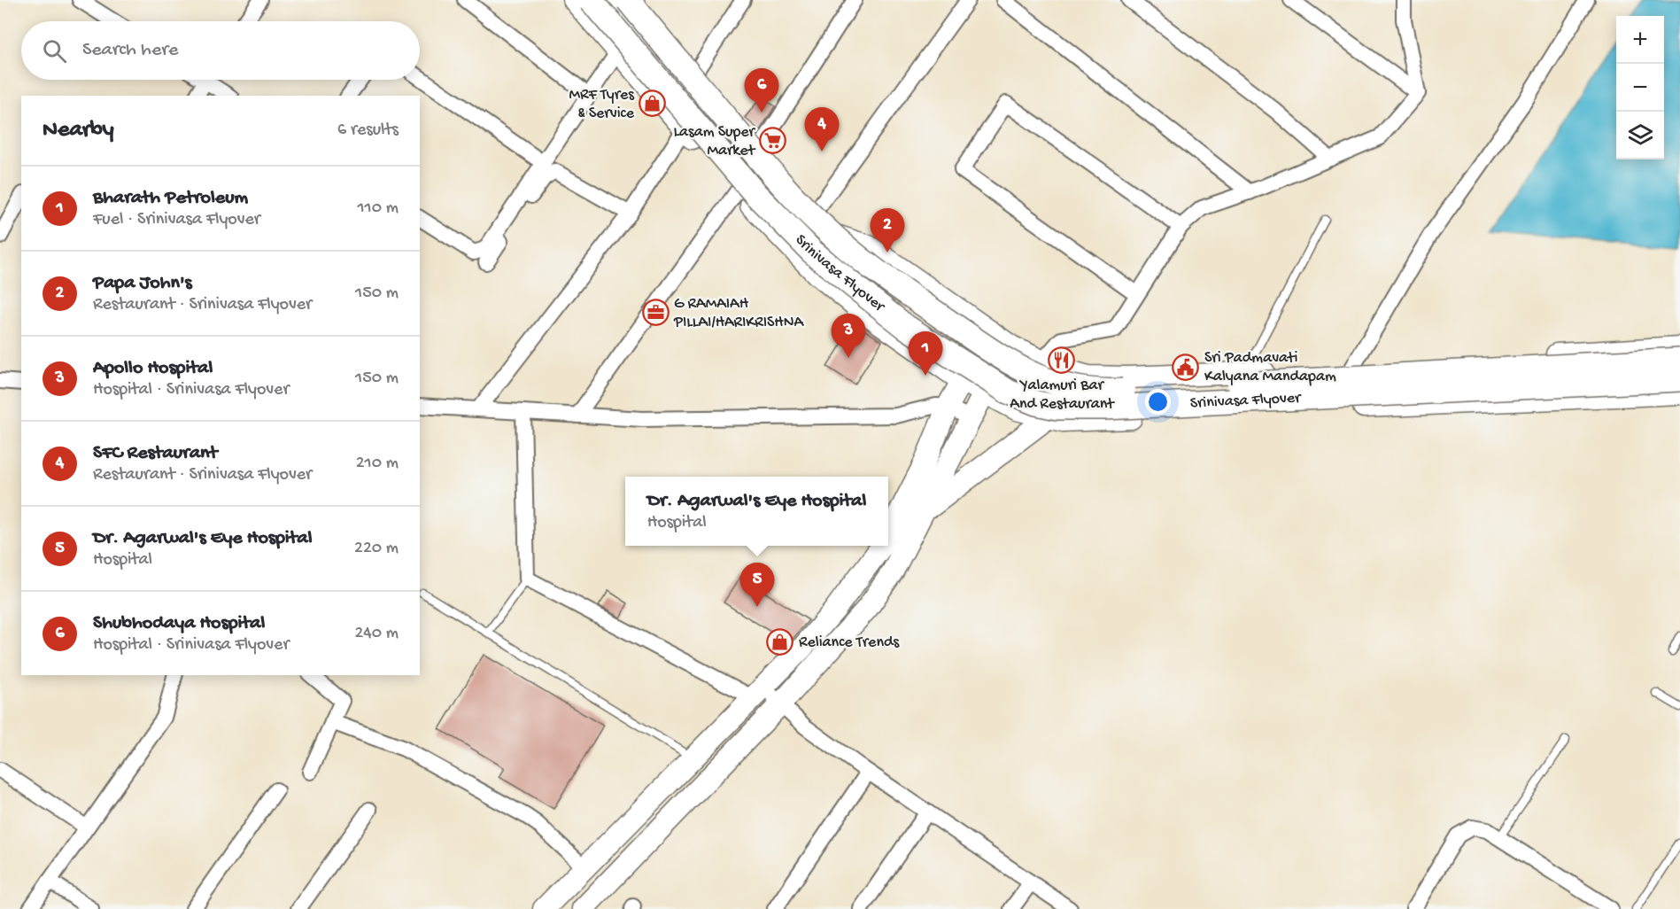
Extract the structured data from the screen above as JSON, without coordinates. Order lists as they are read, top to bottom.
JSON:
{
  "streets": {
    "main road": ["Srinivasa Flyover"]
  },
  "places": {
    "shop": ["MRF Tyres & Service", "Reliance Trends"],
    "supermarket": ["Lasam Super Market"],
    "office": ["G RAMAIAH PILLAI/HARIKRISHNA"],
    "restaurant": ["Yalamuri Bar And Restaurant"],
    "public building": ["Sri Padmavati Kalyana Mandapam"]
  },
  "page": {
    "map_buttons": ["+", "−"],
    "search": "Search here",
    "pins": [
      "6",
      "4",
      "2",
      "3",
      "1",
      "5"
    ],
    "heading": ["Nearby", "6 results"],
    "list": [
      {
        "mark": "1",
        "name": "Bharath Petroleum",
        "note": "Fuel · Srinivasa Flyover",
        "value": "110 m"
      },
      {
        "mark": "2",
        "name": "Papa John's",
        "note": "Restaurant · Srinivasa Flyover",
        "value": "150 m"
      },
      {
        "mark": "3",
        "name": "Apollo Hospital",
        "note": "Hospital · Srinivasa Flyover",
        "value": "150 m"
      },
      {
        "mark": "4",
        "name": "SFC Restaurant",
        "note": "Restaurant · Srinivasa Flyover",
        "value": "210 m"
      },
      {
        "mark": "5",
        "name": "Dr. Agarwal's Eye Hospital",
        "note": "Hospital",
        "value": "220 m"
      },
      {
        "mark": "6",
        "name": "Shubhodaya Hospital",
        "note": "Hospital · Srinivasa Flyover",
        "value": "240 m"
      }
    ],
    "popup": ["Dr. Agarwal's Eye Hospital", "Hospital"]
  }
}
